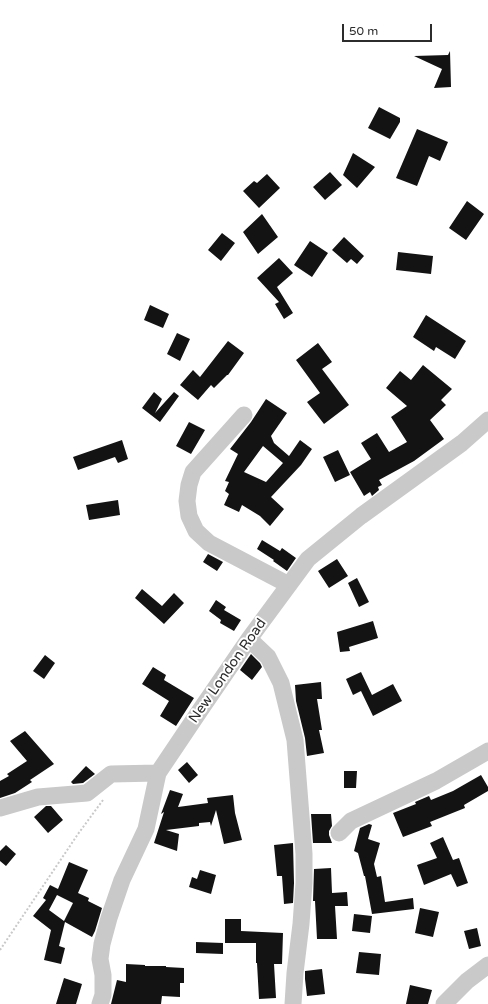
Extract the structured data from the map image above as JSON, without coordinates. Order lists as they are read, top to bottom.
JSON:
{
  "streets": {
    "street": ["New London Road"]
  },
  "scale_bar": "50 m"
}
